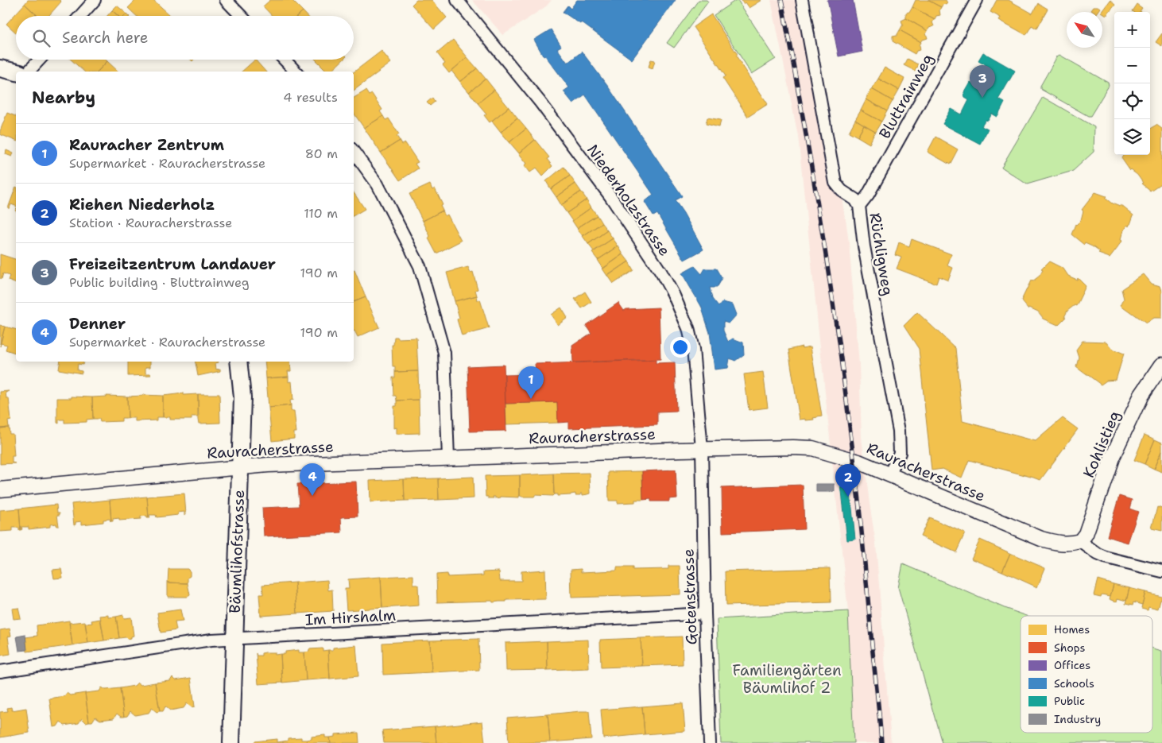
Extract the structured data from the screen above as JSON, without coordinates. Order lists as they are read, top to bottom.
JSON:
{
  "streets": {
    "main road": ["Bäumlihofstrasse"],
    "street": [
      "Bluttrainweg",
      "Niederholzstrasse",
      "Rüchligweg",
      "Rauracherstrasse",
      "Kohlistieg",
      "Gotenstrasse",
      "Im Hirshalm"
    ]
  },
  "crossings": [
    ["Bluttrainweg", "Rüchligweg"],
    ["Niederholzstrasse", "Rauracherstrasse"],
    ["Niederholzstrasse", "Gotenstrasse"],
    ["Rüchligweg", "Rauracherstrasse"],
    ["Rauracherstrasse", "Kohlistieg"],
    ["Rauracherstrasse", "Bäumlihofstrasse"],
    ["Rauracherstrasse", "Gotenstrasse"],
    ["Bäumlihofstrasse", "Im Hirshalm"],
    ["Gotenstrasse", "Im Hirshalm"]
  ],
  "parks": ["Familiengärten Bäumlihof 2"],
  "legend": [
    "Homes",
    "Shops",
    "Offices",
    "Schools",
    "Public",
    "Industry"
  ],
  "north": "top left",
  "page": {
    "map_buttons": ["+", "−"],
    "search": "Search here",
    "pins": [
      "3",
      "1",
      "4",
      "2"
    ],
    "heading": ["Nearby", "4 results"],
    "list": [
      {
        "mark": "1",
        "name": "Rauracher Zentrum",
        "note": "Supermarket · Rauracherstrasse",
        "value": "80 m"
      },
      {
        "mark": "2",
        "name": "Riehen Niederholz",
        "note": "Station · Rauracherstrasse",
        "value": "110 m"
      },
      {
        "mark": "3",
        "name": "Freizeitzentrum Landauer",
        "note": "Public building · Bluttrainweg",
        "value": "190 m"
      },
      {
        "mark": "4",
        "name": "Denner",
        "note": "Supermarket · Rauracherstrasse",
        "value": "190 m"
      }
    ]
  }
}
